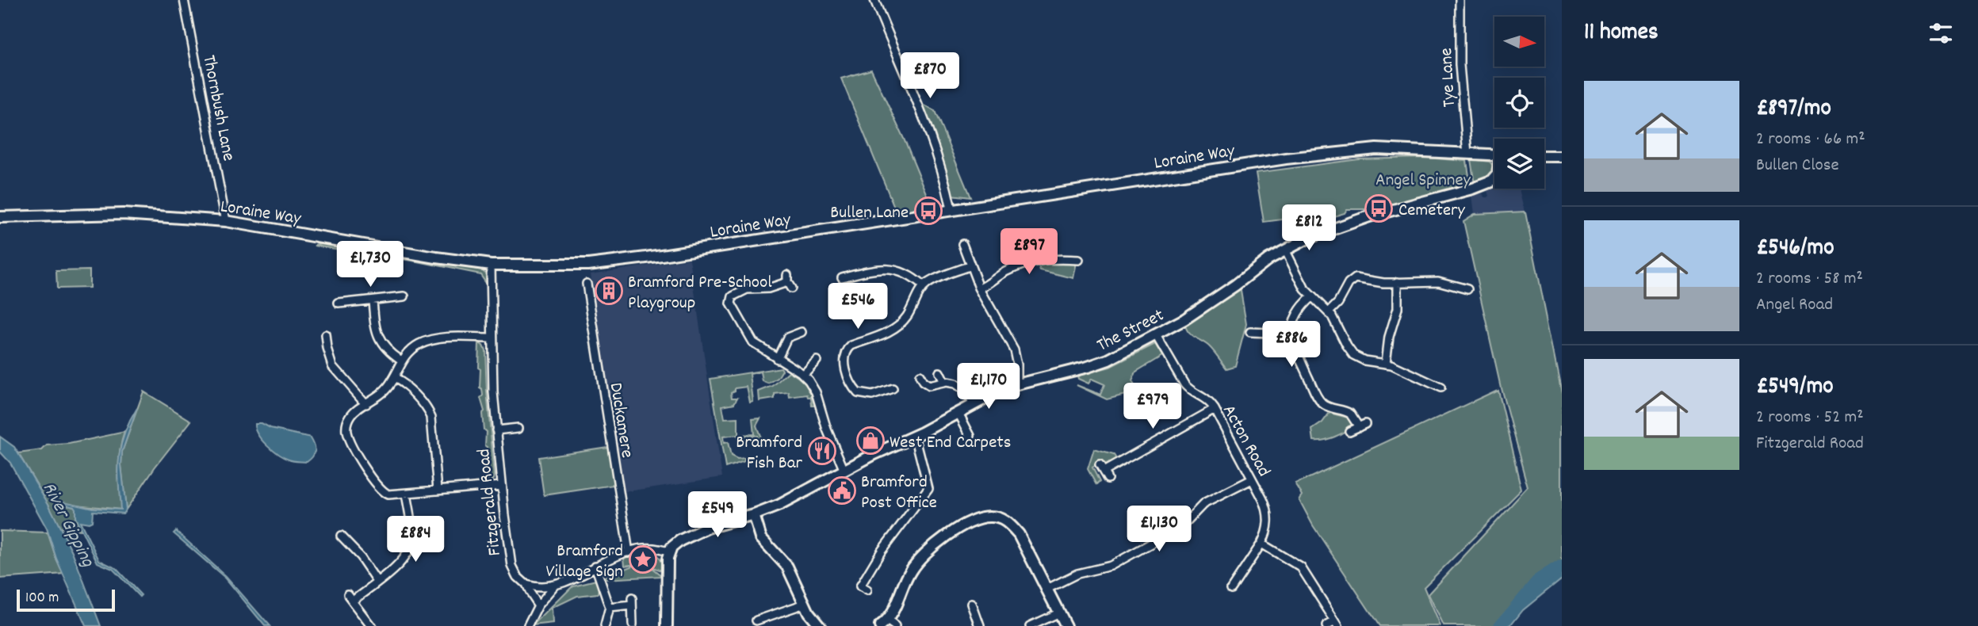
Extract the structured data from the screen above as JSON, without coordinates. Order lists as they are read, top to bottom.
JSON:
{
  "streets": {
    "main road": ["Loraine Way", "The Street"],
    "street": [
      "Tye Lane",
      "Thornbush Lane",
      "Duckamere",
      "Acton Road",
      "Fitzgerald Road"
    ]
  },
  "crossings": [
    ["Tye Lane", "Loraine Way"],
    ["Thornbush Lane", "Loraine Way"],
    ["Loraine Way", "Fitzgerald Road"],
    ["The Street", "Acton Road"]
  ],
  "water": ["River Gipping"],
  "parks": ["Angel Spinney"],
  "places": {
    "bus stop": ["Cemetery", "Bullen Lane"],
    "building": ["Bramford Pre-School Playgroup"],
    "shop": ["West End Carpets"],
    "restaurant": ["Bramford Fish Bar"],
    "public building": ["Bramford Post Office"],
    "place": ["Bramford Village Sign"]
  },
  "scale_bar": "100 m",
  "north": "right",
  "page": {
    "heading": "11 homes",
    "price": [
      "£870",
      "£812",
      "£897",
      "£1,730",
      "£546",
      "£886",
      "£1,170",
      "£979",
      "£549",
      "£1,130",
      "£884"
    ],
    "list": [
      {
        "name": "£897/mo",
        "note": "2 rooms · 66 m² · Bullen Close"
      },
      {
        "name": "£546/mo",
        "note": "2 rooms · 58 m² · Angel Road"
      },
      {
        "name": "£549/mo",
        "note": "2 rooms · 52 m² · Fitzgerald Road"
      }
    ],
    "scale": "100 m"
  }
}
